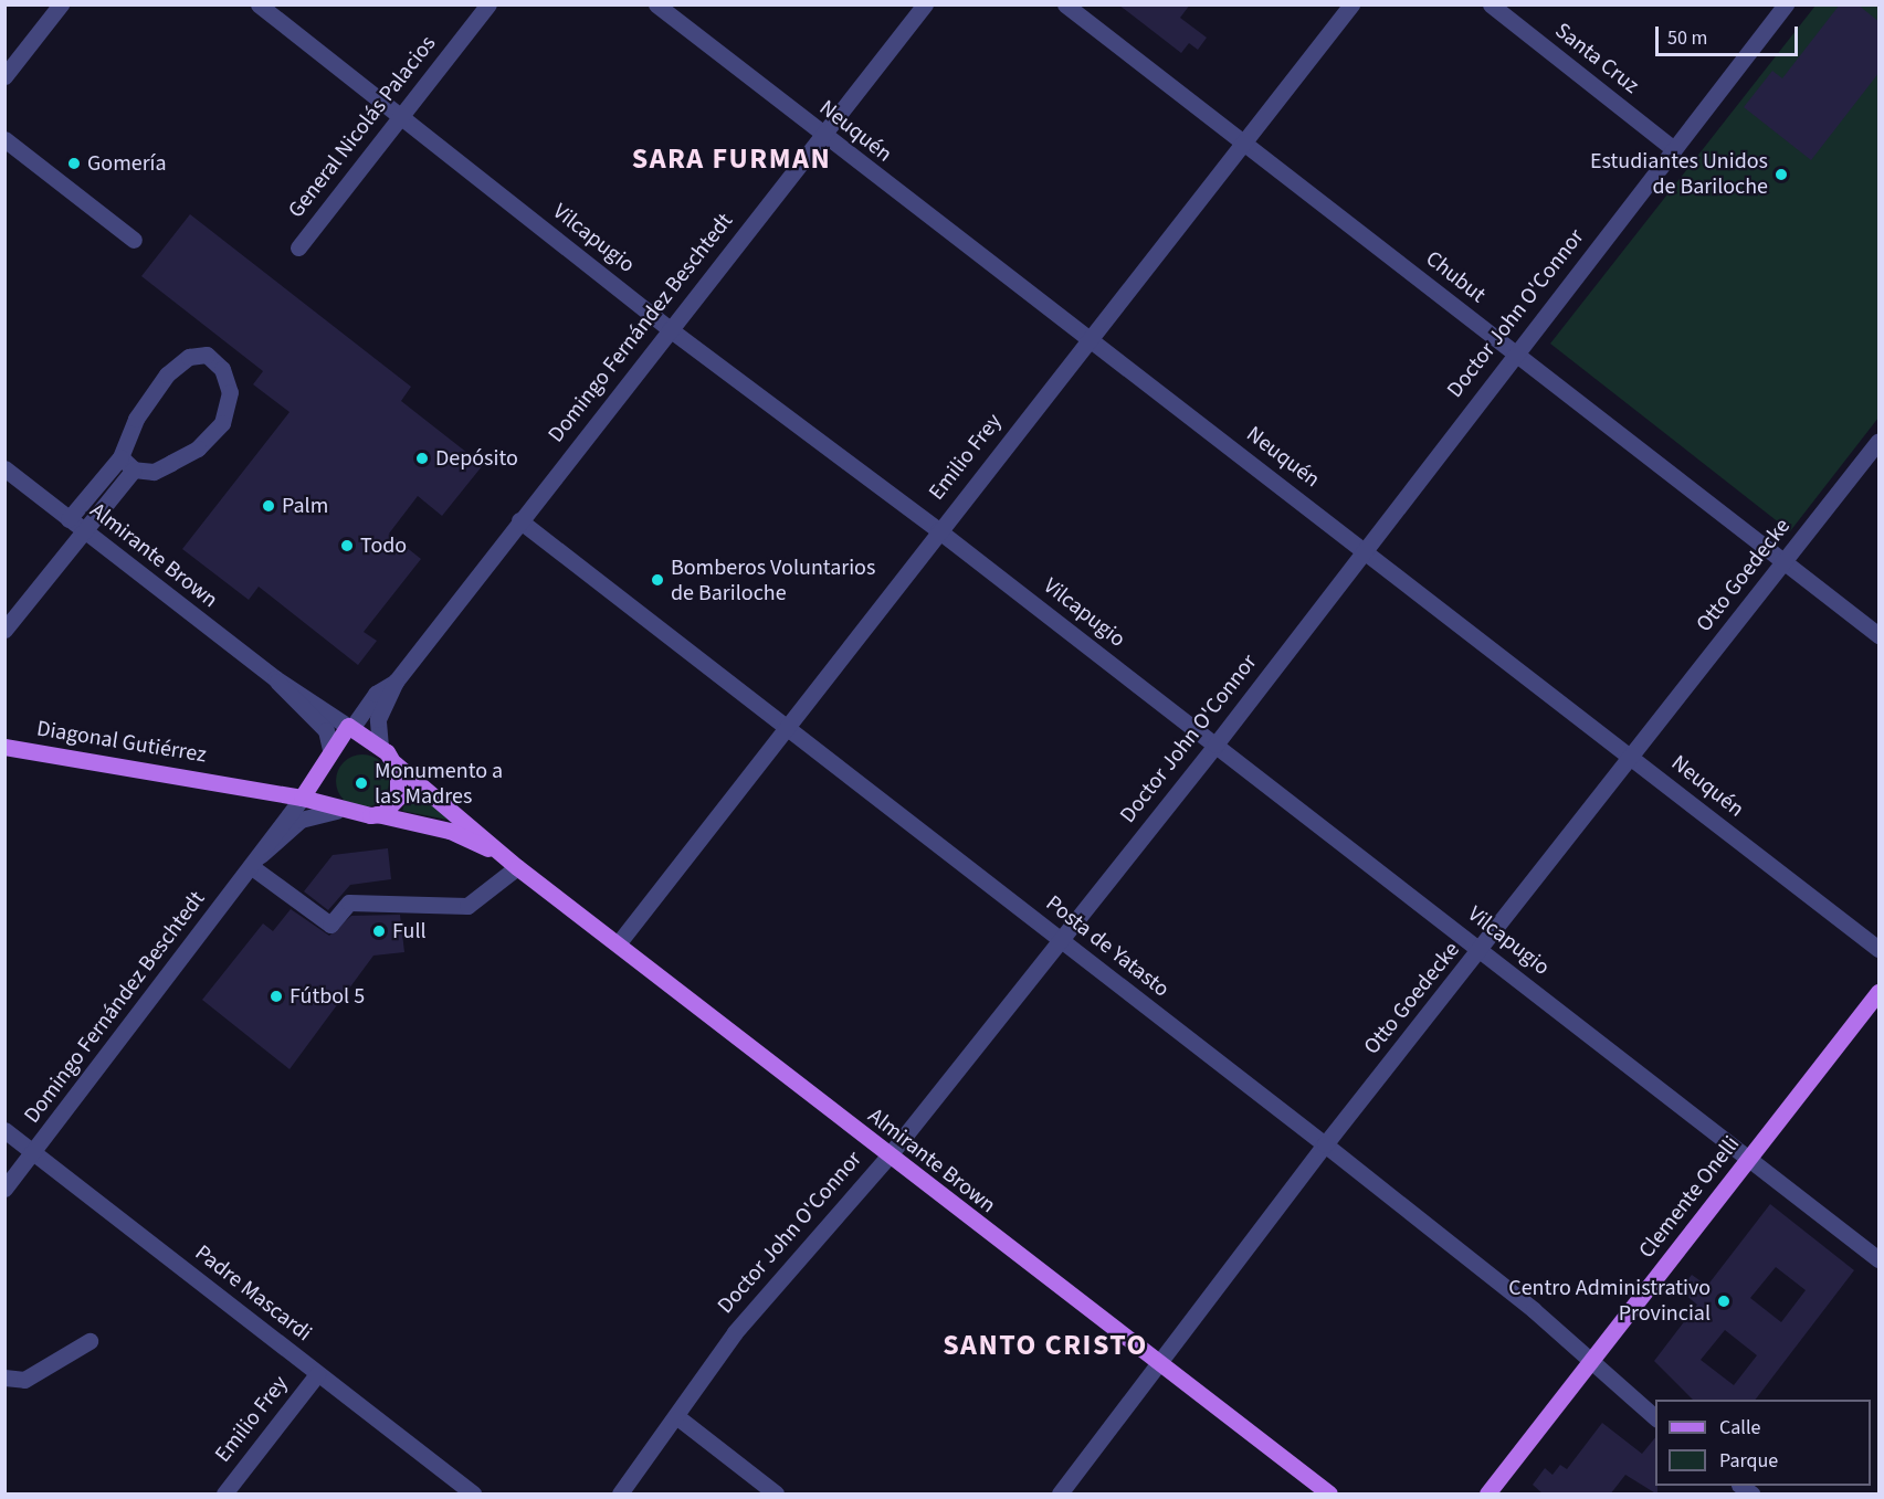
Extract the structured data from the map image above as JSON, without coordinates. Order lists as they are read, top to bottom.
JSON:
{
  "streets": {
    "main road": ["Almirante Brown", "Diagonal Gutiérrez", "Clemente Onelli"],
    "street": [
      "Santa Cruz",
      "General Nicolás Palacios",
      "Neuquén",
      "Vilcapugio",
      "Chubut",
      "Doctor John O'Connor",
      "Domingo Fernández Beschtedt",
      "Emilio Frey",
      "Otto Goedecke",
      "Posta de Yatasto",
      "Padre Mascardi"
    ]
  },
  "crossings": [
    ["Santa Cruz", "Doctor John O'Connor"],
    ["General Nicolás Palacios", "Vilcapugio"],
    ["Neuquén", "Doctor John O'Connor"],
    ["Neuquén", "Domingo Fernández Beschtedt"],
    ["Neuquén", "Emilio Frey"],
    ["Neuquén", "Otto Goedecke"],
    ["Vilcapugio", "Doctor John O'Connor"],
    ["Vilcapugio", "Domingo Fernández Beschtedt"],
    ["Vilcapugio", "Emilio Frey"],
    ["Vilcapugio", "Otto Goedecke"],
    ["Vilcapugio", "Clemente Onelli"],
    ["Chubut", "Doctor John O'Connor"],
    ["Chubut", "Emilio Frey"],
    ["Chubut", "Otto Goedecke"],
    ["Doctor John O'Connor", "Almirante Brown"],
    ["Doctor John O'Connor", "Posta de Yatasto"],
    ["Domingo Fernández Beschtedt", "Almirante Brown"],
    ["Domingo Fernández Beschtedt", "Diagonal Gutiérrez"],
    ["Domingo Fernández Beschtedt", "Posta de Yatasto"],
    ["Domingo Fernández Beschtedt", "Padre Mascardi"],
    ["Emilio Frey", "Almirante Brown"],
    ["Emilio Frey", "Posta de Yatasto"],
    ["Emilio Frey", "Padre Mascardi"],
    ["Almirante Brown", "Otto Goedecke"],
    ["Almirante Brown", "Diagonal Gutiérrez"],
    ["Otto Goedecke", "Posta de Yatasto"],
    ["Posta de Yatasto", "Clemente Onelli"]
  ],
  "districts": ["SARA FURMAN", "SANTO CRISTO"],
  "places": [
    "Gomería",
    "Estudiantes Unidos de Bariloche",
    "Depósito",
    "Palm",
    "Todo",
    "Bomberos Voluntarios de Bariloche",
    "Monumento a las Madres",
    "Full",
    "Fútbol 5",
    "Centro Administrativo Provincial"
  ],
  "legend": ["Calle", "Parque"],
  "scale_bar": "50 m"
}
